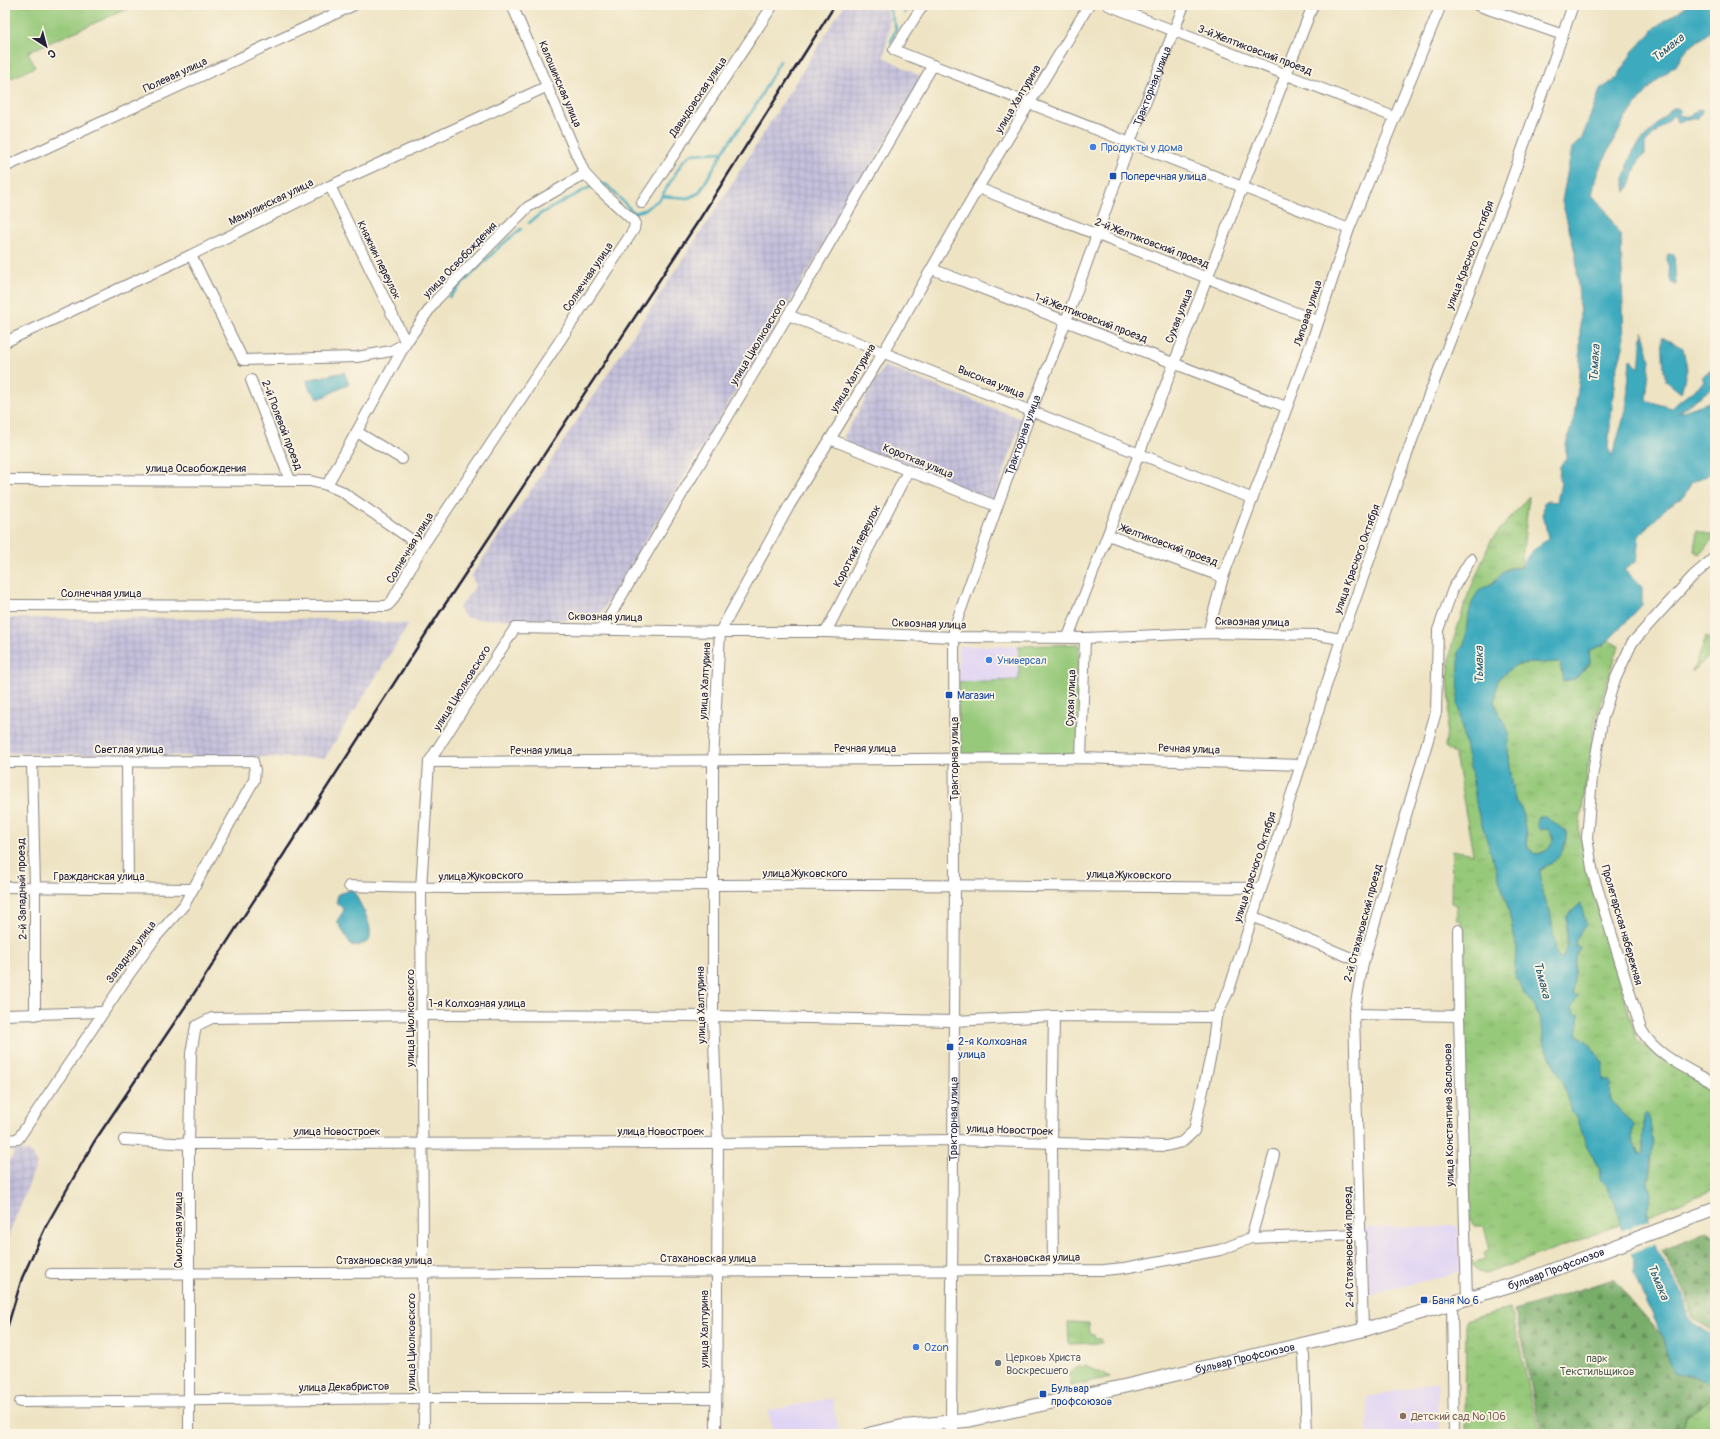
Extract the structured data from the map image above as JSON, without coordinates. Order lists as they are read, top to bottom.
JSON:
{
  "streets": {
    "main road": ["бульвар Профсоюзов"],
    "street": [
      "3-й Желтиковский проезд",
      "Полевая улица",
      "Калошинская улица",
      "Тракторная улица",
      "Давыдовская улица",
      "улица Халтурина",
      "Мамулинская улица",
      "2-й Желтиковский проезд",
      "улица Красного Октября",
      "Княжнин переулок",
      "улица Освобождения",
      "Солнечная улица",
      "Липовая улица",
      "Сухая улица",
      "1-й Желтиковский проезд",
      "улица Циолковского",
      "Высокая улица",
      "2-й Полевой проезд",
      "Короткая улица",
      "Желтиковский проезд",
      "Короткий переулок",
      "Сквозная улица",
      "Речная улица",
      "Светлая улица",
      "улица Жуковского",
      "Гражданская улица",
      "2-й Западный проезд",
      "2-й Стахановский проезд",
      "Пролетарская набережная",
      "Западная улица",
      "1-я Колхозная улица",
      "улица Константина Заслонова",
      "улица Новостроек",
      "Смольная улица",
      "Стахановская улица",
      "улица Декабристов"
    ]
  },
  "crossings": [
    ["3-й Желтиковский проезд", "Тракторная улица"],
    ["3-й Желтиковский проезд", "Липовая улица"],
    ["3-й Желтиковский проезд", "Сухая улица"],
    ["Калошинская улица", "Мамулинская улица"],
    ["Калошинская улица", "улица Освобождения"],
    ["Калошинская улица", "Солнечная улица"],
    ["Тракторная улица", "2-й Желтиковский проезд"],
    ["Тракторная улица", "1-й Желтиковский проезд"],
    ["Тракторная улица", "Высокая улица"],
    ["Тракторная улица", "Короткая улица"],
    ["Тракторная улица", "Сквозная улица"],
    ["Тракторная улица", "Речная улица"],
    ["Тракторная улица", "улица Жуковского"],
    ["Тракторная улица", "улица Новостроек"],
    ["Тракторная улица", "Стахановская улица"],
    ["Тракторная улица", "бульвар Профсоюзов"],
    ["улица Халтурина", "2-й Желтиковский проезд"],
    ["улица Халтурина", "1-й Желтиковский проезд"],
    ["улица Халтурина", "Высокая улица"],
    ["улица Халтурина", "Короткая улица"],
    ["улица Халтурина", "Сквозная улица"],
    ["улица Халтурина", "Речная улица"],
    ["улица Халтурина", "улица Жуковского"],
    ["улица Халтурина", "1-я Колхозная улица"],
    ["улица Халтурина", "улица Новостроек"],
    ["улица Халтурина", "Стахановская улица"],
    ["улица Халтурина", "улица Декабристов"],
    ["Мамулинская улица", "Княжнин переулок"],
    ["2-й Желтиковский проезд", "Липовая улица"],
    ["2-й Желтиковский проезд", "Сухая улица"],
    ["улица Красного Октября", "Сквозная улица"],
    ["улица Красного Октября", "Речная улица"],
    ["улица Красного Октября", "улица Жуковского"],
    ["улица Красного Октября", "улица Новостроек"],
    ["Княжнин переулок", "улица Освобождения"],
    ["улица Освобождения", "Солнечная улица"],
    ["улица Освобождения", "2-й Полевой проезд"],
    ["Липовая улица", "1-й Желтиковский проезд"],
    ["Липовая улица", "Высокая улица"],
    ["Липовая улица", "Желтиковский проезд"],
    ["Липовая улица", "Сквозная улица"],
    ["Сухая улица", "1-й Желтиковский проезд"],
    ["Сухая улица", "Высокая улица"],
    ["Сухая улица", "Желтиковский проезд"],
    ["Сухая улица", "Сквозная улица"],
    ["Сухая улица", "Речная улица"],
    ["улица Циолковского", "Высокая улица"],
    ["улица Циолковского", "Сквозная улица"],
    ["улица Циолковского", "Речная улица"],
    ["улица Циолковского", "улица Жуковского"],
    ["улица Циолковского", "1-я Колхозная улица"],
    ["улица Циолковского", "улица Новостроек"],
    ["улица Циолковского", "Стахановская улица"],
    ["улица Циолковского", "улица Декабристов"],
    ["Короткая улица", "Короткий переулок"],
    ["Короткий переулок", "Сквозная улица"],
    ["Светлая улица", "2-й Западный проезд"],
    ["Светлая улица", "Западная улица"],
    ["Гражданская улица", "2-й Западный проезд"],
    ["Гражданская улица", "Западная улица"],
    ["2-й Стахановский проезд", "Стахановская улица"],
    ["2-й Стахановский проезд", "бульвар Профсоюзов"],
    ["1-я Колхозная улица", "Смольная улица"],
    ["улица Константина Заслонова", "бульвар Профсоюзов"],
    ["улица Новостроек", "Смольная улица"],
    ["Смольная улица", "Стахановская улица"],
    ["Смольная улица", "улица Декабристов"]
  ],
  "water": ["Тьмака"],
  "parks": ["парк Текстильщиков"],
  "places": {
    "other": [
      "Продукты у дома",
      "Универсал",
      "Ozon",
      "Церковь Христа Воскресшего",
      "Детский сад № 106"
    ],
    "transit": [
      "Поперечная улица",
      "Магазин",
      "2-я Колхозная улица",
      "Баня № 6",
      "Бульвар профсоюзов"
    ]
  },
  "north": "bottom right"
}
